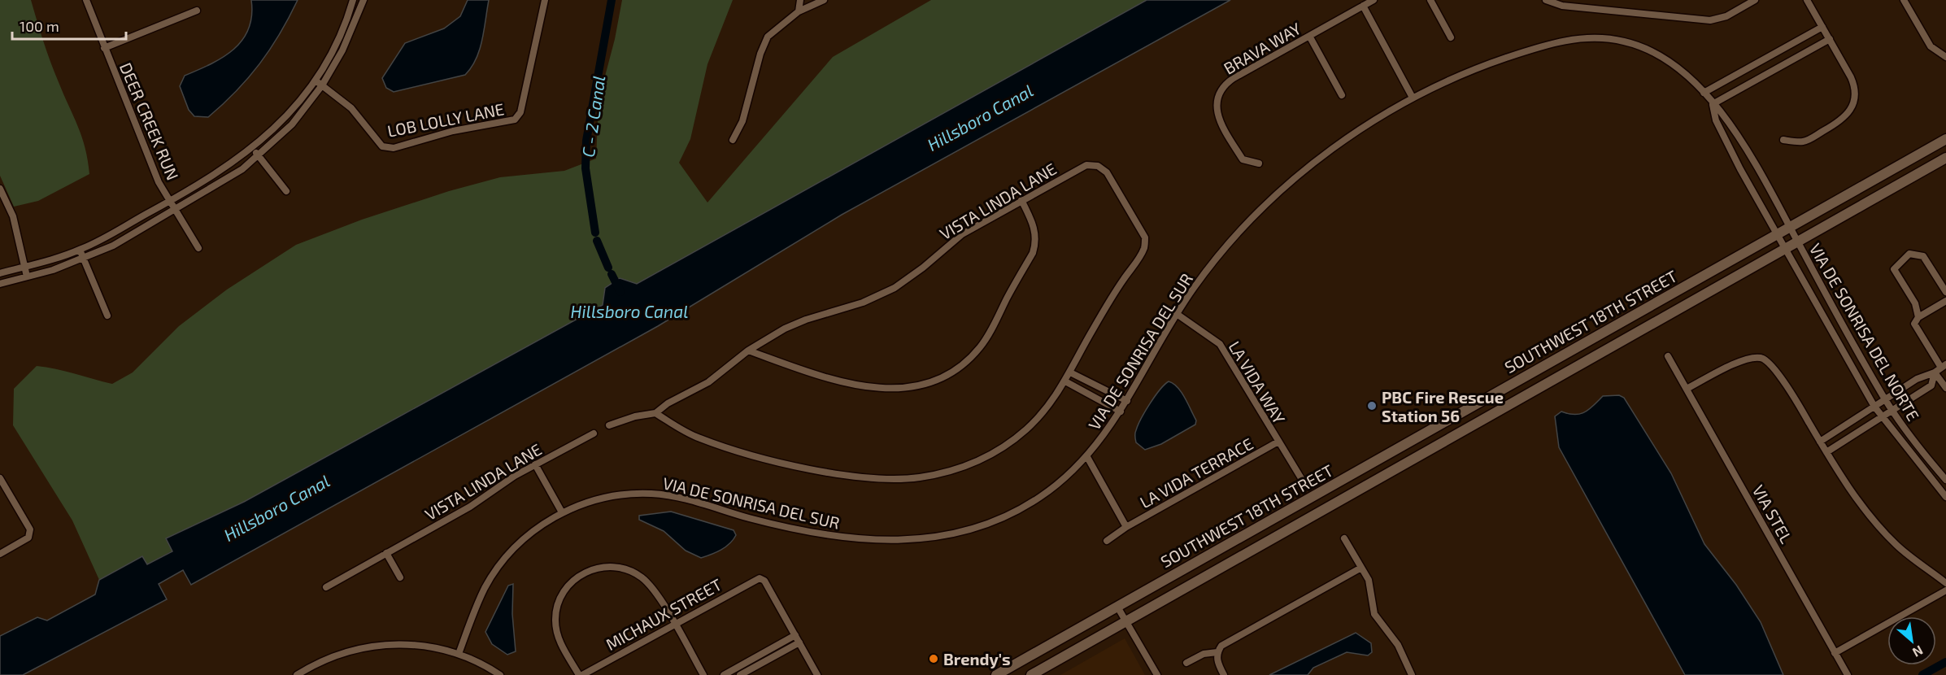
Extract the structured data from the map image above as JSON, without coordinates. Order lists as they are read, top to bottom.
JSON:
{
  "streets": {
    "main road": ["SOUTHWEST 18TH STREET"],
    "street": [
      "BRAVA WAY",
      "LOB LOLLY LANE",
      "DEER CREEK RUN",
      "VISTA LINDA LANE",
      "VIA DE SONRISA DEL NORTE",
      "VIA DE SONRISA DEL SUR",
      "LA VIDA WAY",
      "LA VIDA TERRACE",
      "VIA STEL",
      "MICHAUX STREET"
    ]
  },
  "crossings": [
    ["SOUTHWEST 18TH STREET", "VIA DE SONRISA DEL NORTE"],
    ["SOUTHWEST 18TH STREET", "VIA DE SONRISA DEL SUR"],
    ["VIA DE SONRISA DEL NORTE", "VIA DE SONRISA DEL SUR"],
    ["VIA DE SONRISA DEL SUR", "LA VIDA WAY"],
    ["VIA DE SONRISA DEL SUR", "LA VIDA TERRACE"],
    ["LA VIDA WAY", "LA VIDA TERRACE"]
  ],
  "water": ["C - 2 Canal", "Hillsboro Canal"],
  "places": ["PBC Fire Rescue Station 56", "Brendy's"],
  "scale_bar": "100 m",
  "north": "bottom right"
}
